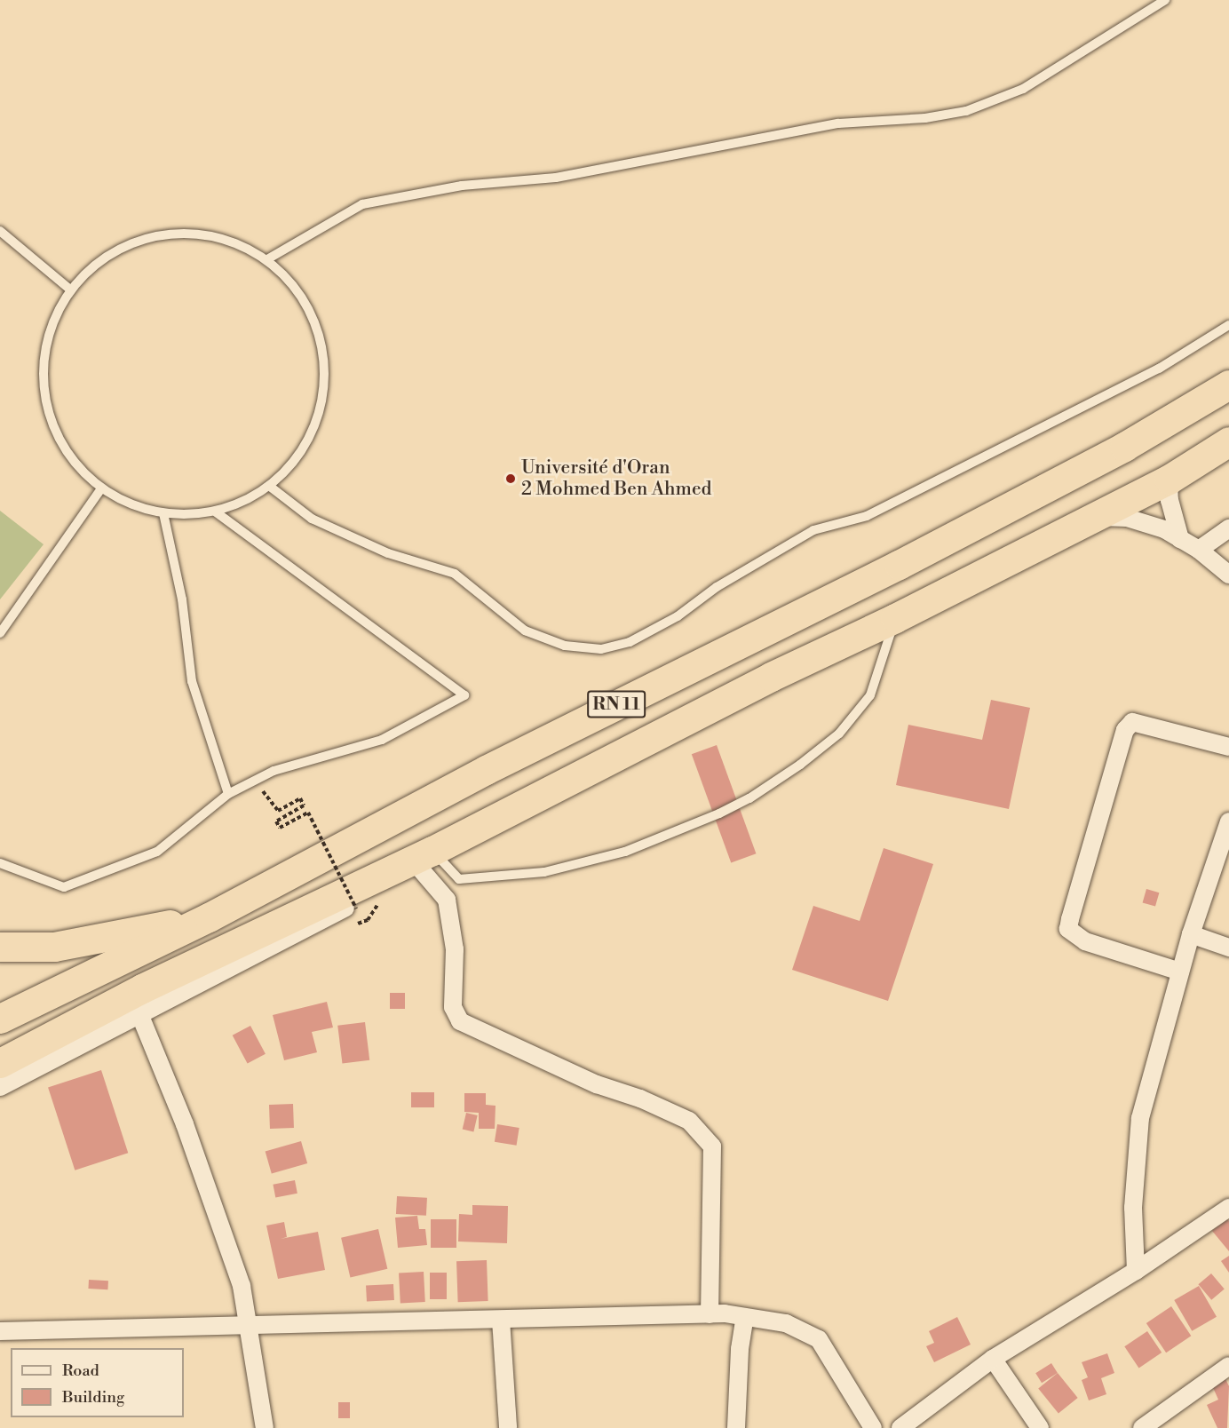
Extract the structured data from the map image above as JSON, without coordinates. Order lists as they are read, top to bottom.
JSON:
{
  "streets": {
    "highway": ["RN 11"]
  },
  "places": ["Université d'Oran 2 Mohmed Ben Ahmed"],
  "legend": ["Road", "Building"]
}
